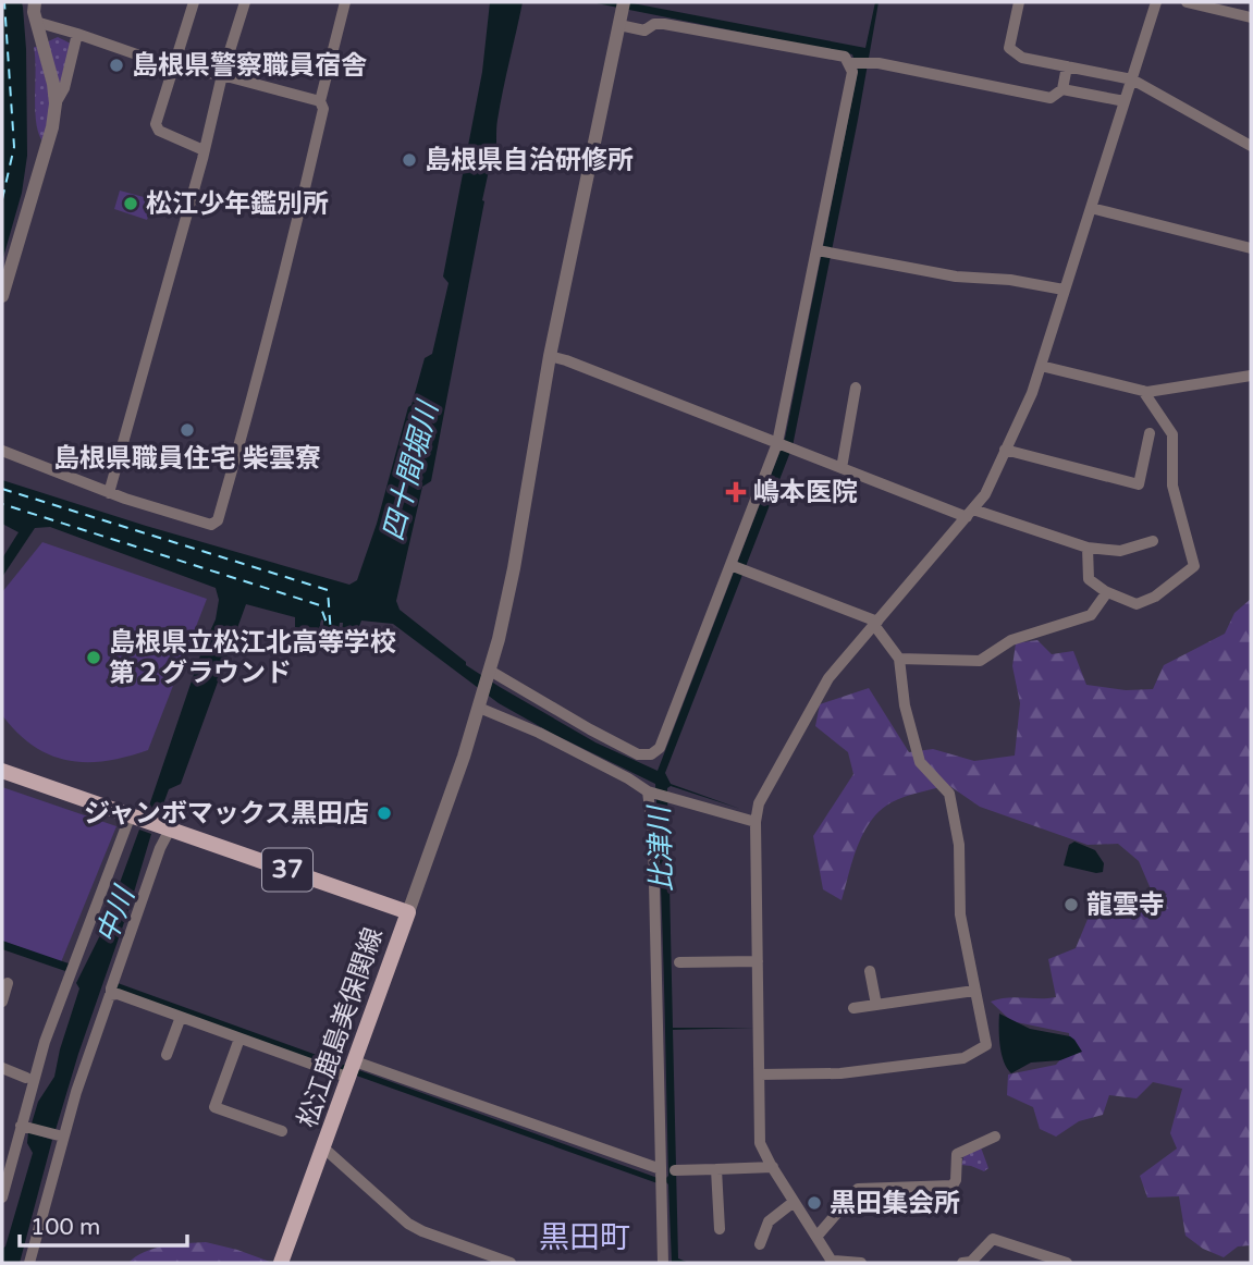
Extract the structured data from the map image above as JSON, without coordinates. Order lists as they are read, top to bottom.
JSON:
{
  "streets": {
    "main road": ["37", "松江鹿島美保関線"]
  },
  "districts": ["黒田町"],
  "water": ["四十間堀川", "比津川", "中川"],
  "places": {
    "other": [
      "島根県警察職員宿舎",
      "島根県自治研修所",
      "松江少年鑑別所",
      "島根県職員住宅 柴雲寮",
      "島根県立松江北高等学校 第２グラウンド",
      "ジャンボマックス黒田店",
      "龍雲寺",
      "黒田集会所"
    ],
    "health": ["嶋本医院"]
  },
  "scale_bar": "100 m"
}
